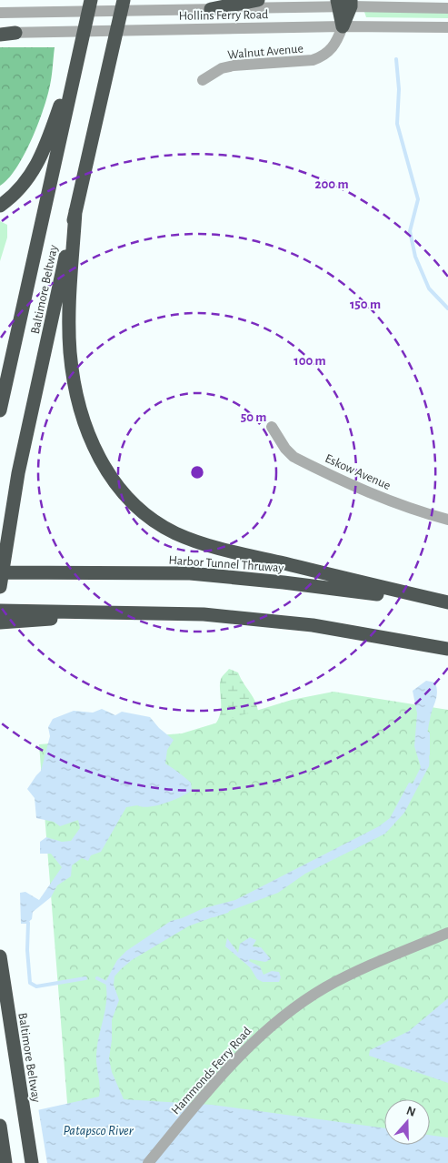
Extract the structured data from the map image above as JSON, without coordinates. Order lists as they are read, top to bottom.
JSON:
{
  "streets": {
    "highway": ["Baltimore Beltway", "Harbor Tunnel Thruway"],
    "street": [
      "Hollins Ferry Road",
      "Walnut Avenue",
      "Eskow Avenue",
      "Hammonds Ferry Road"
    ]
  },
  "crossings": [
    ["Hollins Ferry Road", "Walnut Avenue"]
  ],
  "water": ["Patapsco River"],
  "north": "top",
  "rings": [
    "200 m",
    "150 m",
    "100 m",
    "50 m"
  ]
}
